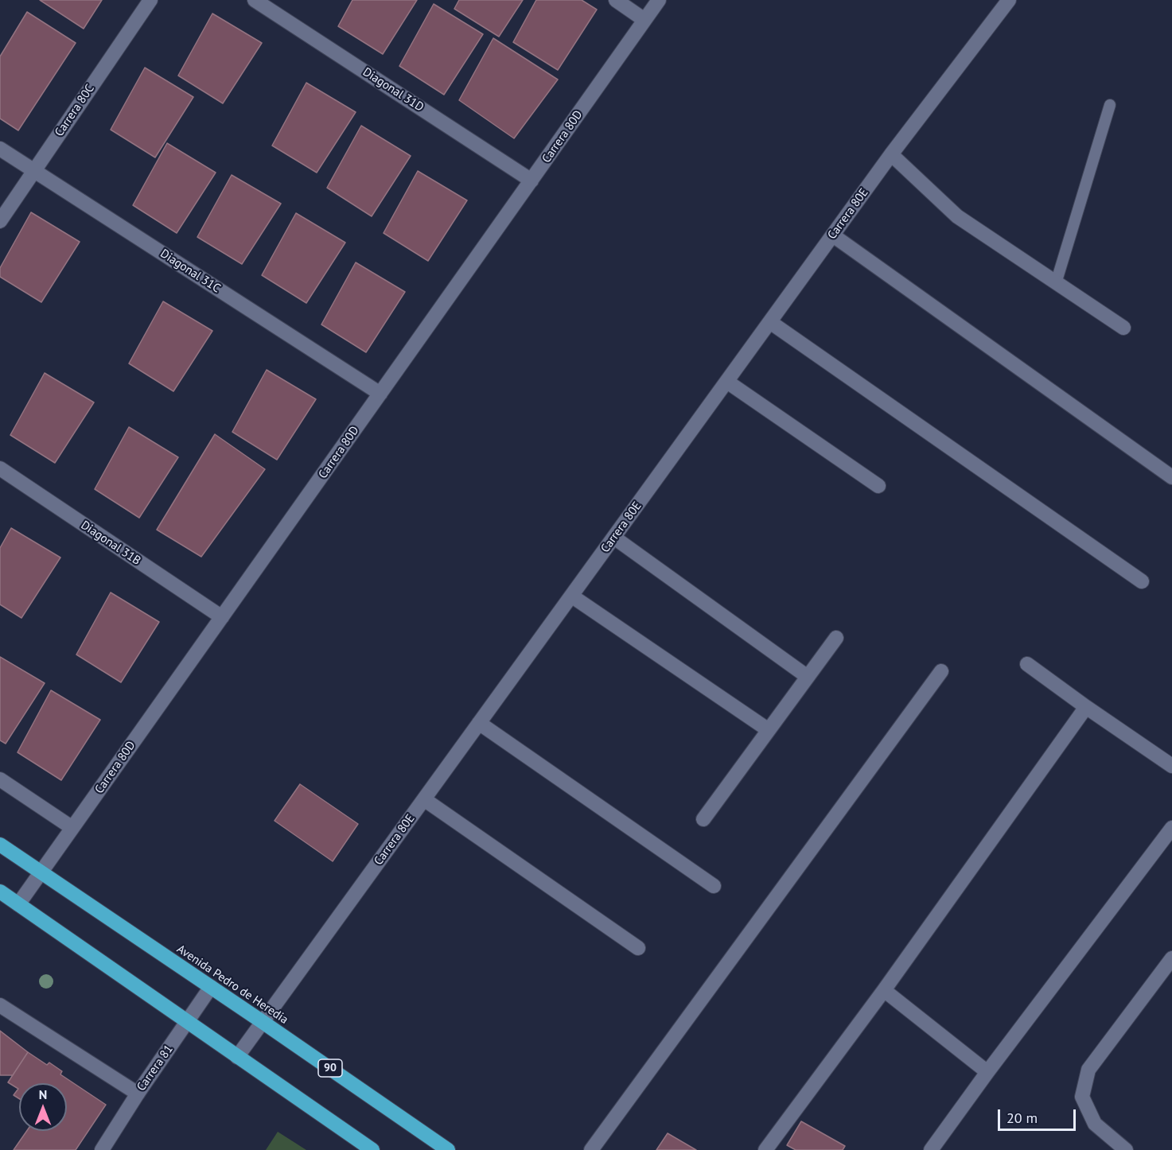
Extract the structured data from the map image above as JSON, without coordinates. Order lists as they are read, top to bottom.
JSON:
{
  "streets": {
    "highway": ["Avenida Pedro de Heredia", "90"],
    "street": [
      "Diagonal 31D",
      "Carrera 80C",
      "Carrera 80D",
      "Carrera 80E",
      "Diagonal 31C",
      "Diagonal 31B",
      "Carrera 81"
    ]
  },
  "crossings": [
    ["Diagonal 31D", "Carrera 80D"],
    ["Carrera 80C", "Diagonal 31C"],
    ["Carrera 80D", "Diagonal 31C"],
    ["Carrera 80D", "Diagonal 31B"],
    ["Carrera 80D", "Avenida Pedro de Heredia"],
    ["Carrera 80E", "Avenida Pedro de Heredia"],
    ["Avenida Pedro de Heredia", "Carrera 81"]
  ],
  "scale_bar": "20 m",
  "north": "top"
}
